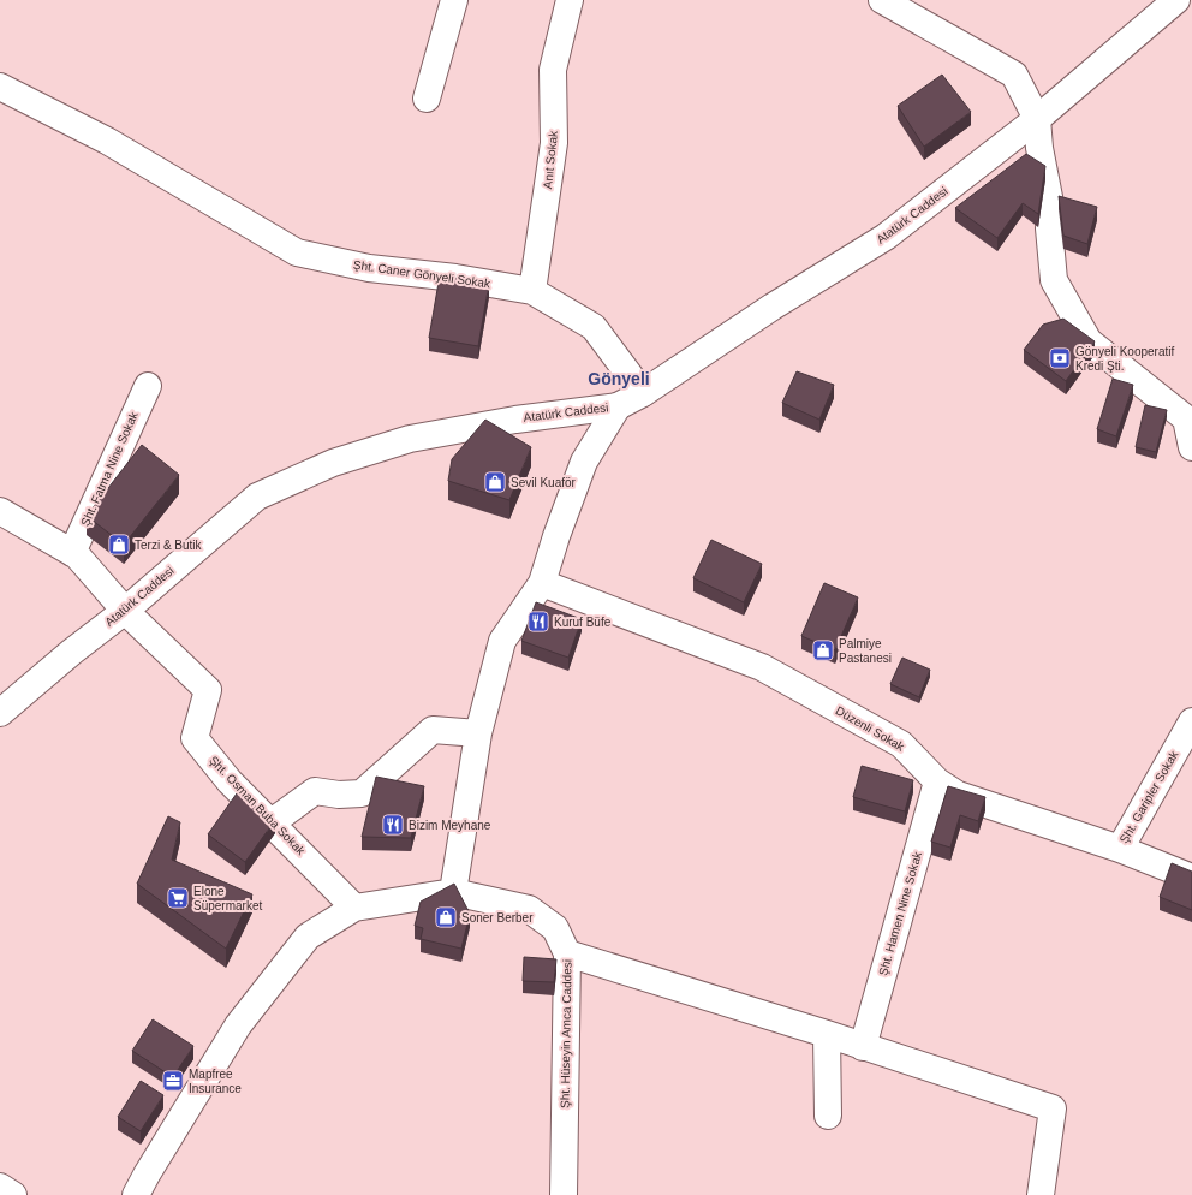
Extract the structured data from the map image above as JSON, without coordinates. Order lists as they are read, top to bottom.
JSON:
{
  "streets": {
    "street": [
      "Anıt Sokak",
      "Atatürk Caddesi",
      "Şht. Caner Gönyeli Sokak",
      "Şht. Fatma Nine Sokak",
      "Düzenli Sokak",
      "Şht. Garipler Sokak",
      "Şht. Osman Buba Sokak",
      "Şht. Hamen Nine Sokak",
      "Şht. Hüseyin Amca Caddesi"
    ]
  },
  "crossings": [
    ["Anıt Sokak", "Şht. Caner Gönyeli Sokak"],
    ["Atatürk Caddesi", "Şht. Caner Gönyeli Sokak"],
    ["Atatürk Caddesi", "Şht. Osman Buba Sokak"],
    ["Düzenli Sokak", "Şht. Garipler Sokak"],
    ["Düzenli Sokak", "Şht. Hamen Nine Sokak"]
  ],
  "districts": ["Gönyeli"],
  "places": {
    "bank": ["Gönyeli Kooperatif Kredi Şti."],
    "shop": [
      "Sevil Kuaför",
      "Terzi & Butik",
      "Palmiye Pastanesi",
      "Soner Berber"
    ],
    "restaurant": ["Kuruf Büfe", "Bizim Meyhane"],
    "supermarket": ["Elone Süpermarket"],
    "office": ["Mapfree Insurance"]
  }
}
